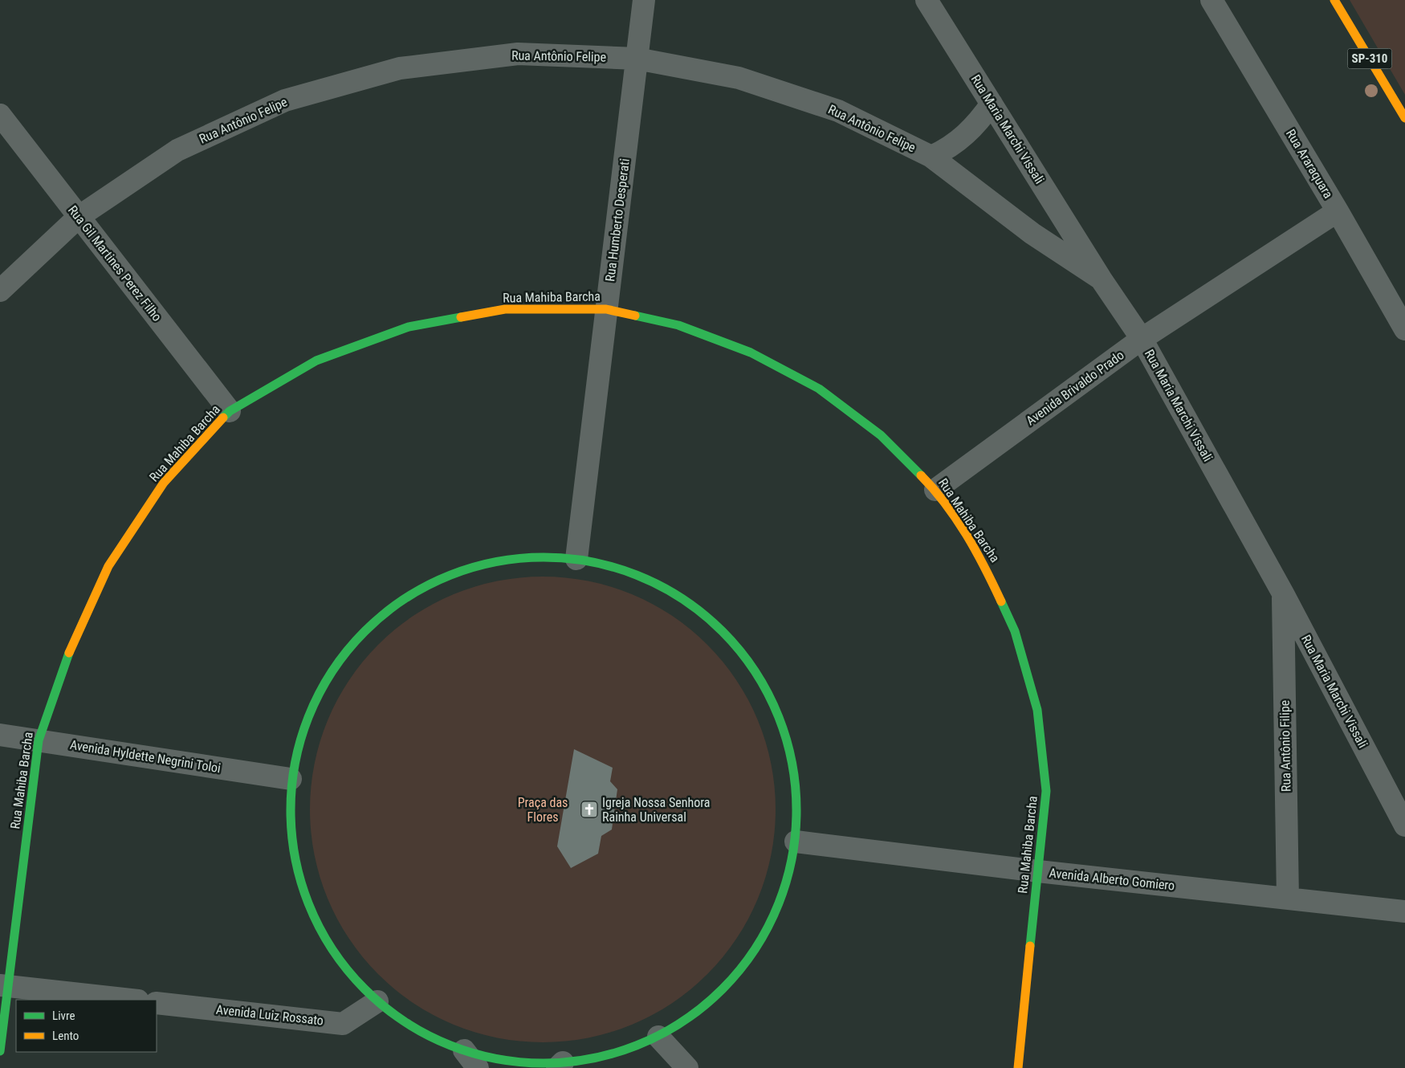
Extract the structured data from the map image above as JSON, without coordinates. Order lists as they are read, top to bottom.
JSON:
{
  "streets": {
    "main road": ["SP-310", "Rua Mahiba Barcha"],
    "street": [
      "Rua Antônio Felipe",
      "Rua Maria Marchi Vissali",
      "Rua Araraquara",
      "Rua Humberto Desperati",
      "Rua Gil Martines Perez Filho",
      "Avenida Brivaldo Prado",
      "Rua Antônio Filipe",
      "Avenida Hyldette Negrini Toloi",
      "Avenida Alberto Gomiero",
      "Avenida Luiz Rossato"
    ]
  },
  "crossings": [
    ["Rua Antônio Felipe", "Rua Maria Marchi Vissali"],
    ["Rua Antônio Felipe", "Rua Humberto Desperati"],
    ["Rua Antônio Felipe", "Rua Gil Martines Perez Filho"],
    ["Rua Maria Marchi Vissali", "Avenida Brivaldo Prado"],
    ["Rua Maria Marchi Vissali", "Rua Antônio Filipe"],
    ["Rua Araraquara", "Avenida Brivaldo Prado"],
    ["Rua Humberto Desperati", "Rua Mahiba Barcha"],
    ["Rua Gil Martines Perez Filho", "Rua Mahiba Barcha"],
    ["Rua Mahiba Barcha", "Avenida Brivaldo Prado"],
    ["Rua Mahiba Barcha", "Avenida Hyldette Negrini Toloi"],
    ["Rua Mahiba Barcha", "Avenida Alberto Gomiero"],
    ["Rua Antônio Filipe", "Avenida Alberto Gomiero"]
  ],
  "parks": ["Praça das Flores"],
  "places": {
    "church": ["Igreja Nossa Senhora Rainha Universal"]
  },
  "legend": ["Livre", "Lento"]
}
